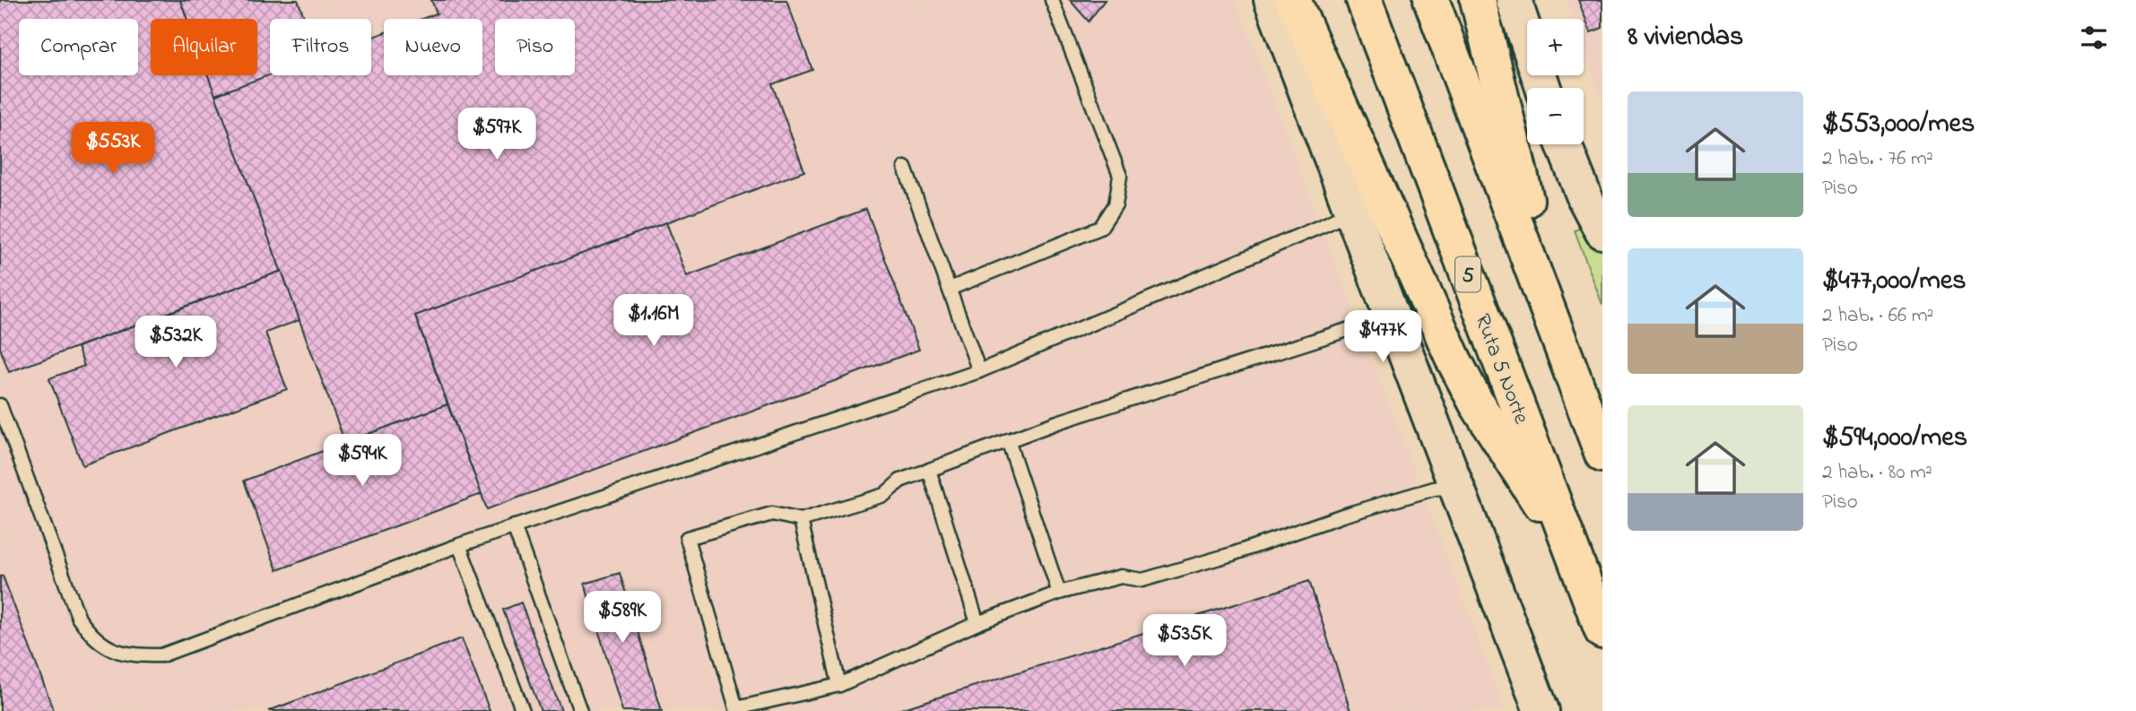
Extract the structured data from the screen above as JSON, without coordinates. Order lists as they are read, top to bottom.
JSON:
{
  "streets": {
    "highway": ["5", "Ruta 5 Norte"]
  },
  "page": {
    "heading": "8 viviendas",
    "map_buttons": ["+", "−"],
    "chip": [
      "Comprar",
      "Alquilar",
      "Filtros",
      "Nuevo",
      "Piso"
    ],
    "list": [
      {
        "name": "$553,000/mes",
        "note": "2 hab. · 76 m² · Piso"
      },
      {
        "name": "$477,000/mes",
        "note": "2 hab. · 66 m² · Piso"
      },
      {
        "name": "$594,000/mes",
        "note": "2 hab. · 80 m² · Piso"
      }
    ],
    "price": [
      "$597K",
      "$553K",
      "$1.16M",
      "$477K",
      "$532K",
      "$594K",
      "$589K",
      "$535K"
    ]
  }
}
